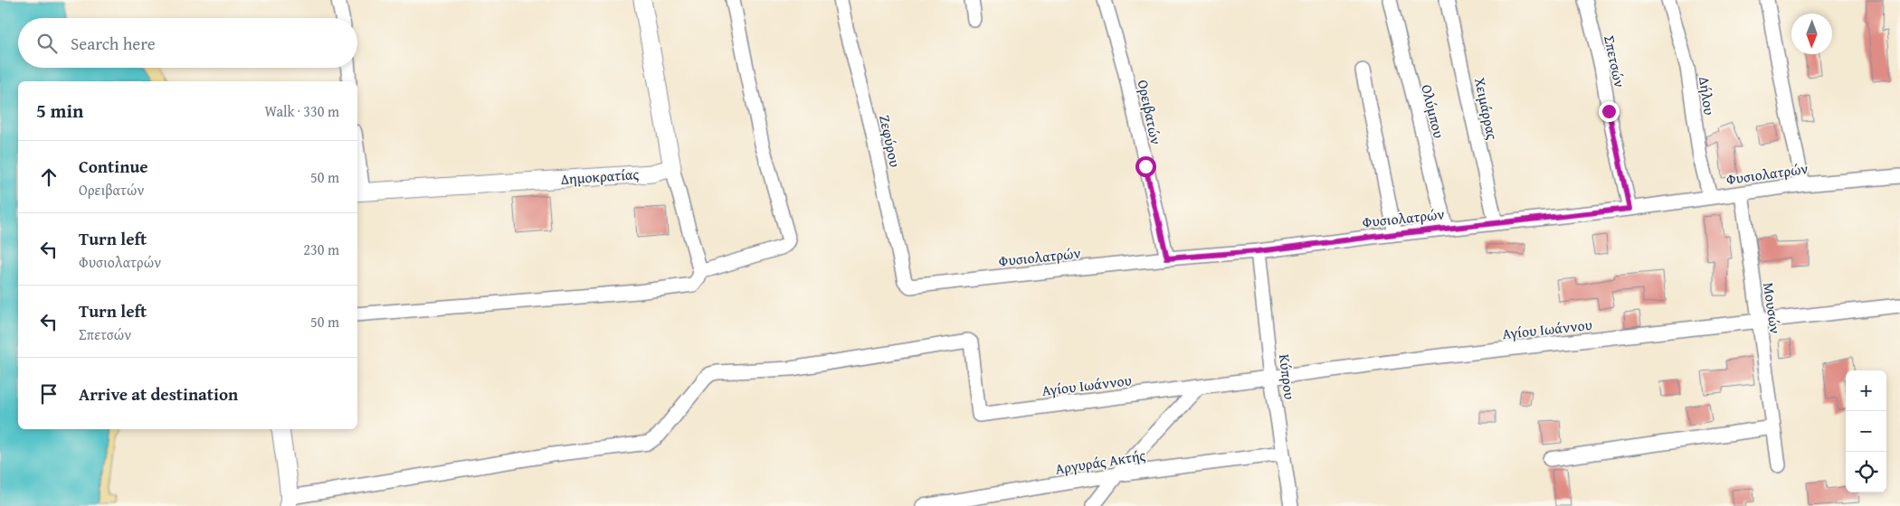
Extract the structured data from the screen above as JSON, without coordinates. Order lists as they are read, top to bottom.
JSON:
{
  "streets": {
    "street": [
      "Σπετσών",
      "Δήλου",
      "Χειμάρρας",
      "Ολύμπου",
      "Ορειβατών",
      "Ζεφύρου",
      "Φυσιολατρών",
      "Δημοκρατίας",
      "Μουσών",
      "Αγίου Ιωάννου",
      "Κύπρου",
      "Αργυράς Ακτής"
    ]
  },
  "crossings": [
    ["Σπετσών", "Φυσιολατρών"],
    ["Δήλου", "Φυσιολατρών"],
    ["Χειμάρρας", "Φυσιολατρών"],
    ["Ολύμπου", "Φυσιολατρών"],
    ["Ορειβατών", "Φυσιολατρών"],
    ["Ζεφύρου", "Φυσιολατρών"],
    ["Φυσιολατρών", "Μουσών"],
    ["Φυσιολατρών", "Κύπρου"],
    ["Μουσών", "Αγίου Ιωάννου"],
    ["Αγίου Ιωάννου", "Κύπρου"],
    ["Κύπρου", "Αργυράς Ακτής"]
  ],
  "north": "bottom",
  "page": {
    "search": "Search here",
    "heading": ["5 min", "Walk · 330 m"],
    "list": [
      ["Continue", "Ορειβατών", "50 m"],
      ["Turn left", "Φυσιολατρών", "230 m"],
      ["Turn left", "Σπετσών", "50 m"],
      "Arrive at destination"
    ],
    "map_buttons": ["+", "−"]
  }
}
